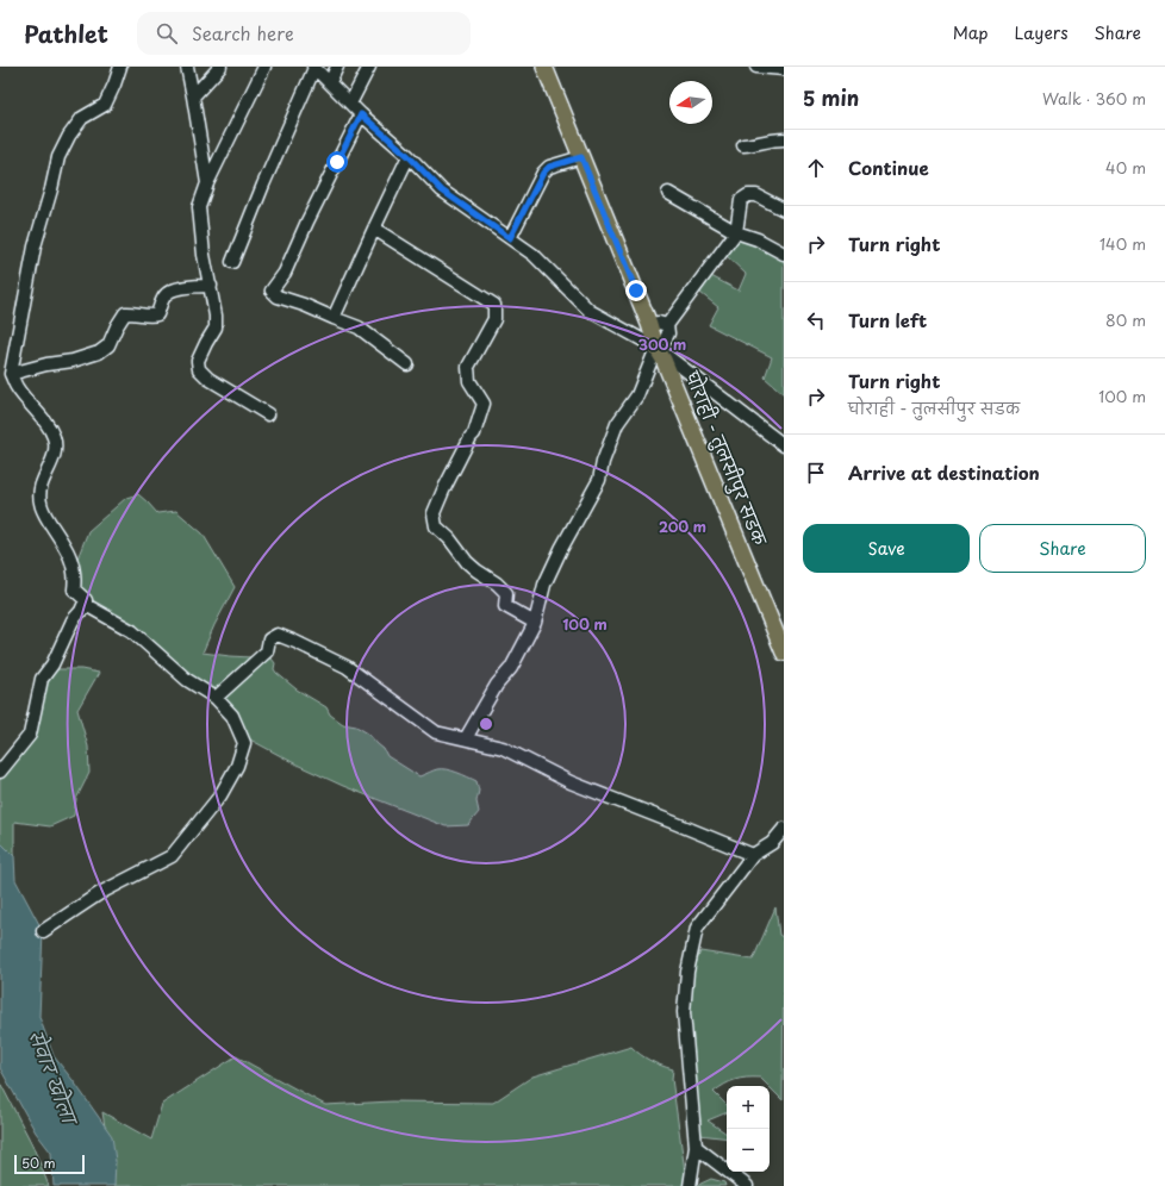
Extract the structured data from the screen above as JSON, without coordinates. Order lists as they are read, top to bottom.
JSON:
{
  "streets": {
    "main road": ["घोराही - तुलसीपुर सडक"]
  },
  "water": ["सेवार खोला"],
  "scale_bar": "50 m",
  "north": "left",
  "page": {
    "header": "Pathlet",
    "search": "Search here",
    "nav": ["Map", "Layers", "Share"],
    "heading": ["5 min", "Walk · 360 m"],
    "list": [
      ["Continue", "40 m"],
      ["Turn right", "140 m"],
      ["Turn left", "80 m"],
      ["Turn right", "घोराही - तुलसीपुर सडक", "100 m"],
      "Arrive at destination"
    ],
    "buttons": ["Save", "Share"],
    "map_buttons": ["+", "−"],
    "scale": "50 m"
  },
  "rings": ["300 m", "200 m", "100 m"]
}
